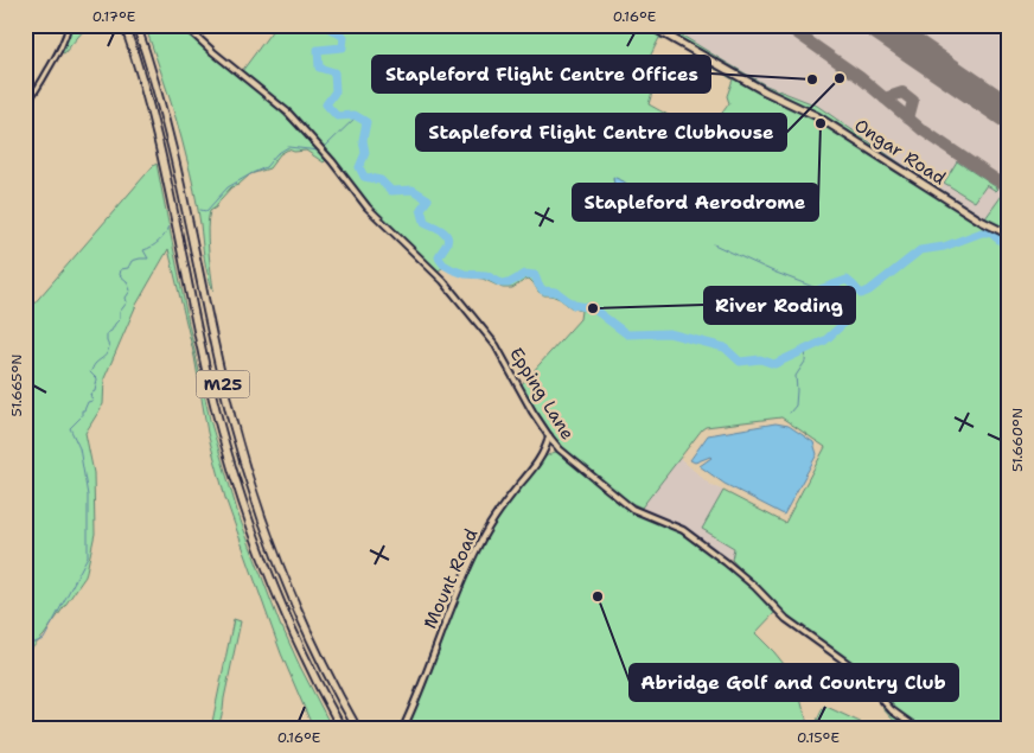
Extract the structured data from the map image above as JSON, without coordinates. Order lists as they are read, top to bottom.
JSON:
{
  "streets": {
    "highway": ["M25"],
    "main road": ["Ongar Road"],
    "street": ["Epping Lane", "Mount Road"]
  },
  "crossings": [
    ["Epping Lane", "Mount Road"]
  ],
  "places": [
    "Stapleford Flight Centre Clubhouse",
    "Stapleford Flight Centre Offices",
    "Stapleford Aerodrome",
    "River Roding",
    "Abridge Golf and Country Club"
  ],
  "coordinates": [
    "0.17°E",
    "0.16°E",
    "51.665°N",
    "51.660°N",
    "0.15°E"
  ]
}
